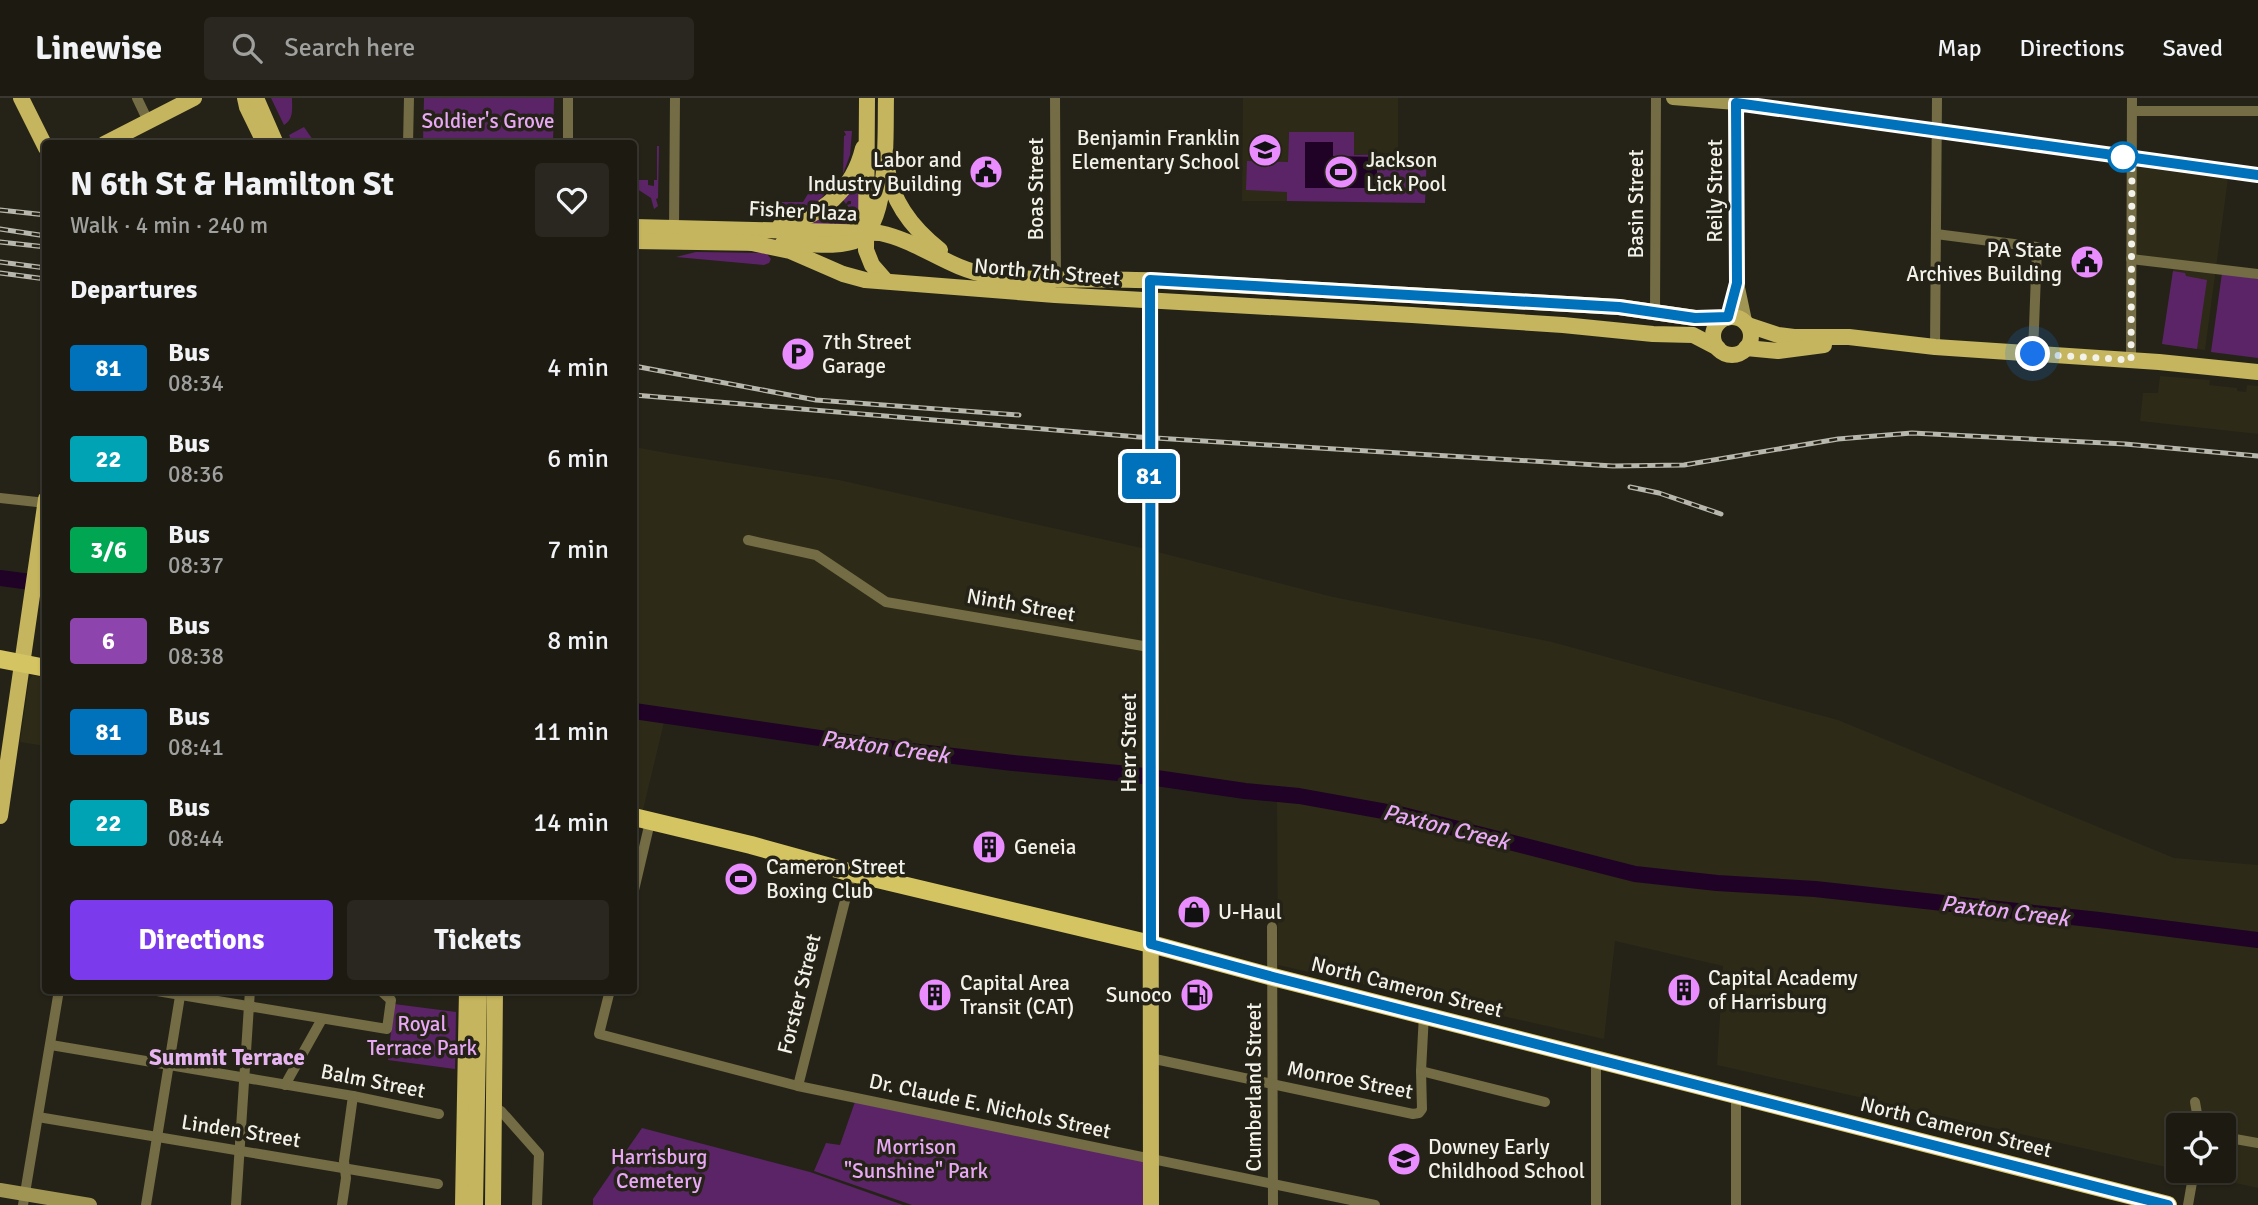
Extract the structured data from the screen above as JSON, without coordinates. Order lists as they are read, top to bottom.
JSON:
{
  "streets": {
    "highway": ["North Cameron Street"],
    "main road": [
      "Reily Street",
      "Fisher Plaza",
      "North 7th Street",
      "Herr Street"
    ],
    "street": [
      "Boas Street",
      "Basin Street",
      "Ninth Street",
      "Forster Street",
      "Monroe Street",
      "Balm Street",
      "Cumberland Street",
      "Dr. Claude E. Nichols Street",
      "Linden Street"
    ]
  },
  "crossings": [
    ["Boas Street", "North 7th Street"],
    ["Reily Street", "North 7th Street"],
    ["Basin Street", "North 7th Street"],
    ["Fisher Plaza", "North 7th Street"],
    ["North 7th Street", "Herr Street"],
    ["Ninth Street", "Herr Street"],
    ["Herr Street", "North Cameron Street"],
    ["Herr Street", "Monroe Street"],
    ["Herr Street", "Dr. Claude E. Nichols Street"],
    ["North Cameron Street", "Forster Street"],
    ["North Cameron Street", "Cumberland Street"],
    ["Forster Street", "Dr. Claude E. Nichols Street"],
    ["Monroe Street", "Cumberland Street"],
    ["Cumberland Street", "Dr. Claude E. Nichols Street"]
  ],
  "districts": ["Summit Terrace"],
  "water": ["Paxton Creek"],
  "parks": [
    "Soldier's Grove",
    "Royal Terrace Park",
    "Morrison \"Sunshine\" Park",
    "Harrisburg Cemetery"
  ],
  "places": {
    "school or university": ["Benjamin Franklin Elementary School", "Downey Early Childhood School"],
    "public building": ["Labor and Industry Building", "PA State Archives Building"],
    "sports": ["Jackson Lick Pool", "Cameron Street Boxing Club"],
    "parking": ["7th Street Garage"],
    "building": ["Geneia", "Capital Academy of Harrisburg", "Capital Area Transit (CAT)"],
    "shop": ["U-Haul"],
    "fuel station": ["Sunoco"]
  },
  "lines": ["bus line 81"],
  "page": {
    "header": "Linewise",
    "search": "Search here",
    "nav": ["Map", "Directions", "Saved"],
    "on_map": "81",
    "heading": [
      ["N 6th St & Hamilton St", "Walk · 4 min · 240 m"],
      "Departures"
    ],
    "list": [
      {
        "mark": "81",
        "name": "Bus",
        "note": "08:34",
        "value": "4 min"
      },
      {
        "mark": "22",
        "name": "Bus",
        "note": "08:36",
        "value": "6 min"
      },
      {
        "mark": "3/6",
        "name": "Bus",
        "note": "08:37",
        "value": "7 min"
      },
      {
        "mark": "6",
        "name": "Bus",
        "note": "08:38",
        "value": "8 min"
      },
      {
        "mark": "81",
        "name": "Bus",
        "note": "08:41",
        "value": "11 min"
      },
      {
        "mark": "22",
        "name": "Bus",
        "note": "08:44",
        "value": "14 min"
      }
    ],
    "buttons": ["Directions", "Tickets"]
  }
}
